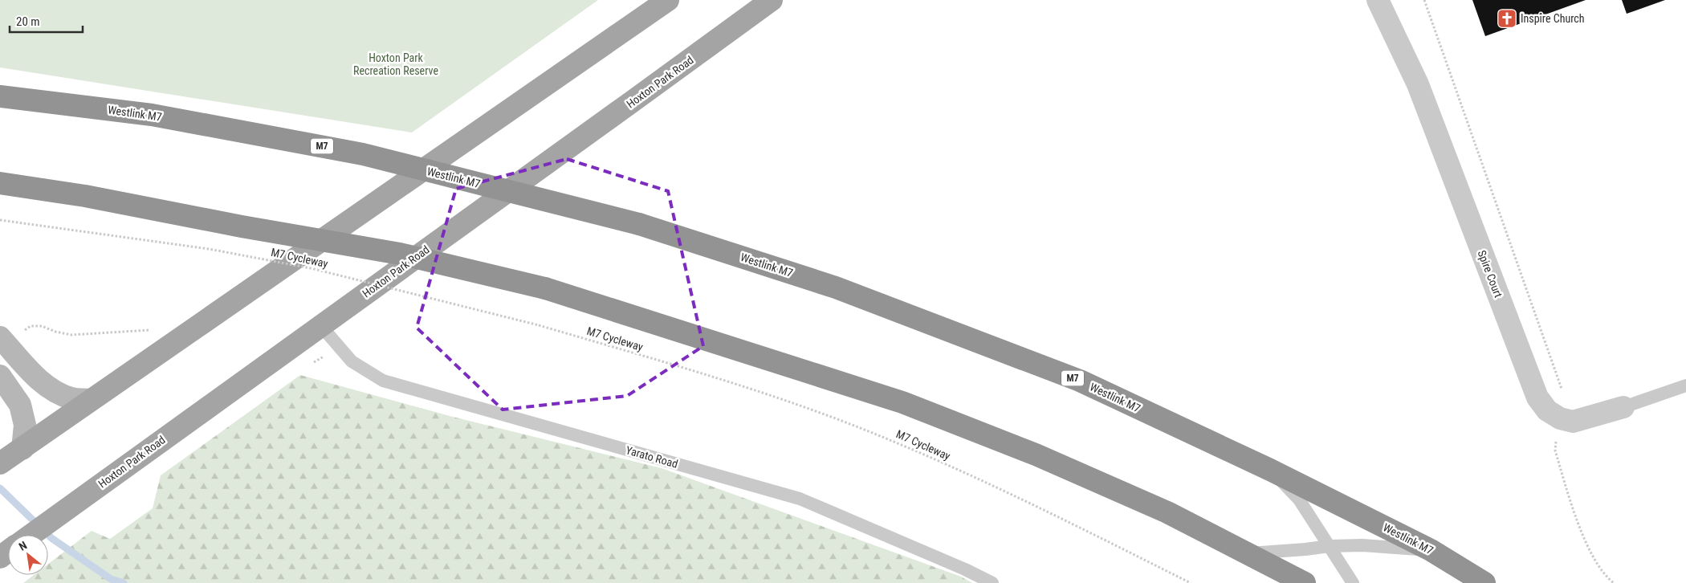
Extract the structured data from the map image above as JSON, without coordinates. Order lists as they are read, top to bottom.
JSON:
{
  "streets": {
    "highway": ["Westlink M7", "M7"],
    "main road": ["Hoxton Park Road"],
    "street": ["Spire Court"],
    "lane": ["Yarato Road"],
    "path": ["M7 Cycleway"]
  },
  "crossings": [
    ["Hoxton Park Road", "Yarato Road"]
  ],
  "parks": ["Hoxton Park Recreation Reserve"],
  "places": {
    "church": ["Inspire Church"]
  },
  "scale_bar": "20 m",
  "north": "top left"
}
